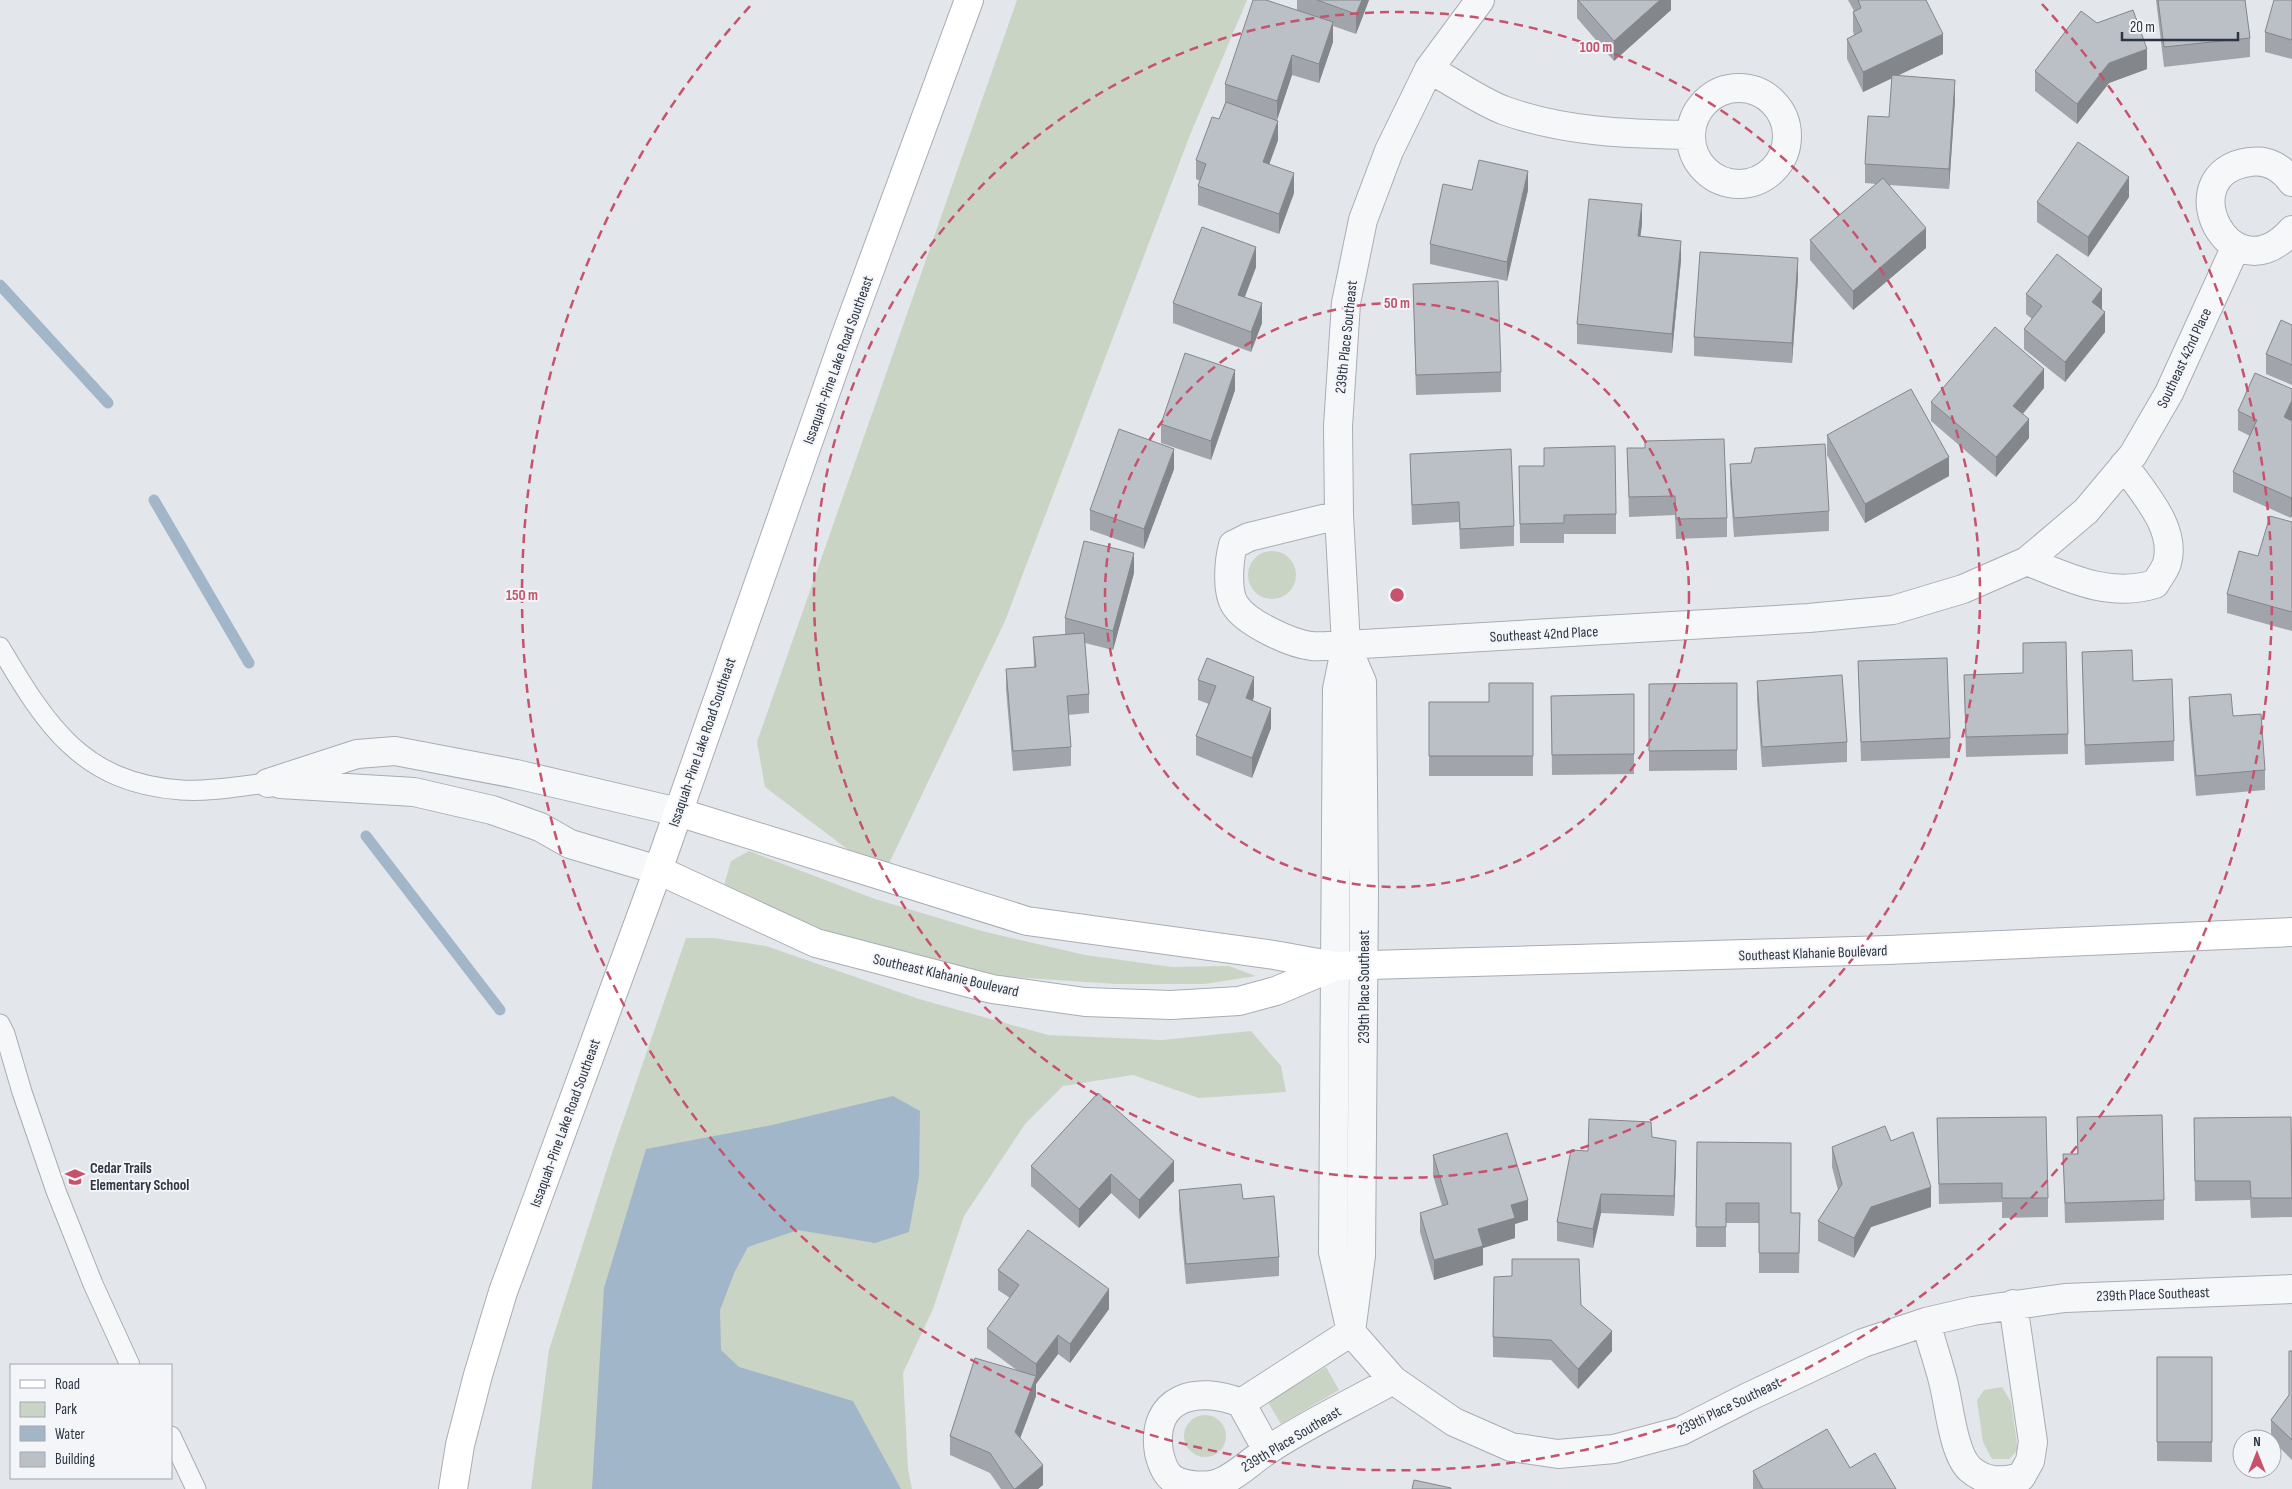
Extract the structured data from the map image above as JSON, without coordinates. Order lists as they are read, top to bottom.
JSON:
{
  "streets": {
    "street": [
      "239th Place Southeast",
      "Southeast 42nd Place",
      "Issaquah-Pine Lake Road Southeast",
      "Southeast Klahanie Boulevard"
    ]
  },
  "crossings": [
    ["239th Place Southeast", "Southeast 42nd Place"],
    ["239th Place Southeast", "Southeast Klahanie Boulevard"],
    ["Issaquah-Pine Lake Road Southeast", "Southeast Klahanie Boulevard"]
  ],
  "places": {
    "school or university": ["Cedar Trails Elementary School"]
  },
  "legend": [
    "Road",
    "Park",
    "Water",
    "Building"
  ],
  "scale_bar": "20 m",
  "north": "top",
  "rings": ["100 m", "50 m", "150 m"]
}
